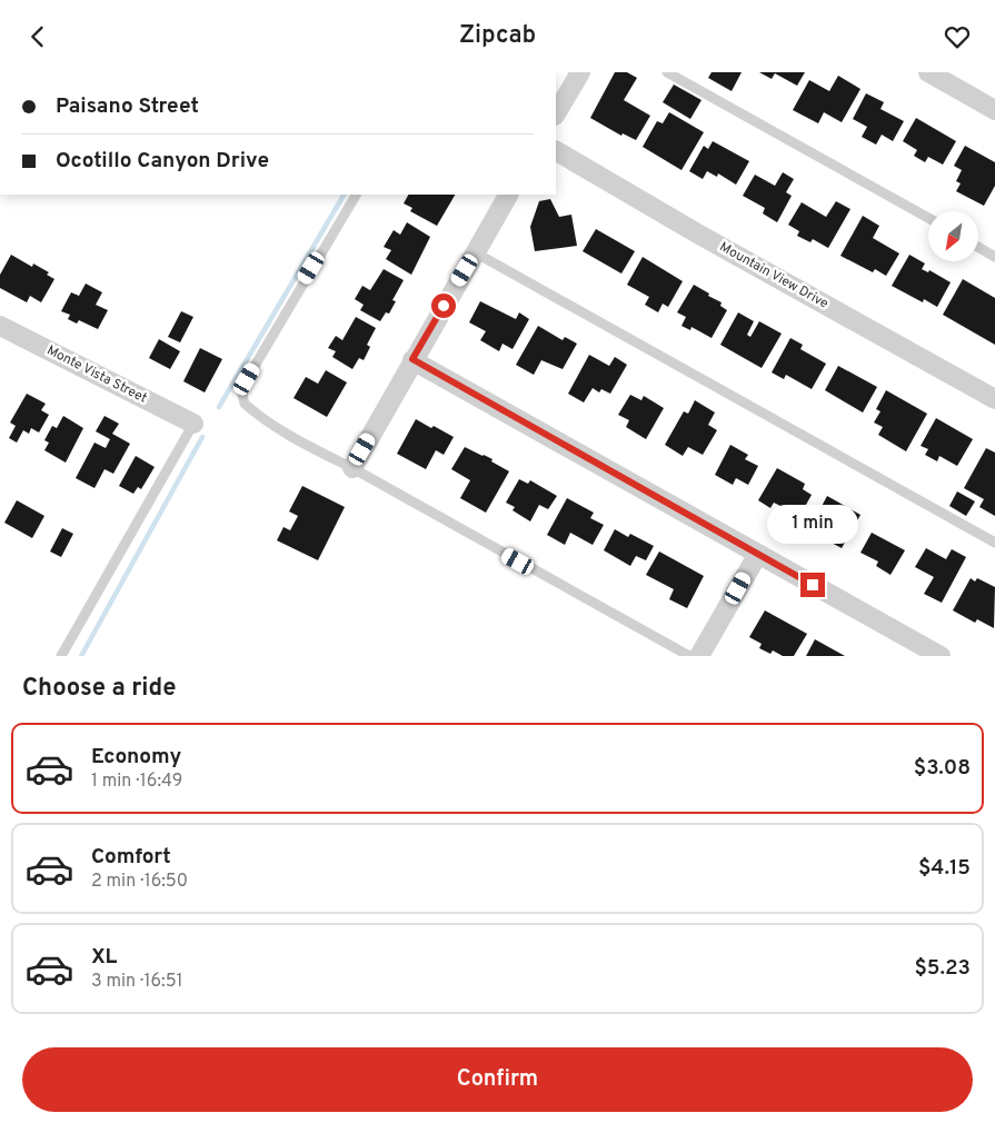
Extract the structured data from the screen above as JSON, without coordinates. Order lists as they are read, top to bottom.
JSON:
{
  "streets": {
    "street": ["Mountain View Drive", "Monte Vista Street"]
  },
  "north": "bottom left",
  "page": {
    "header": "Zipcab",
    "banner": ["Paisano Street", "Ocotillo Canyon Drive"],
    "bubble": "1 min",
    "heading": "Choose a ride",
    "list": [
      {
        "name": "Economy",
        "note": "1 min · 16:49",
        "value": "$3.08"
      },
      {
        "name": "Comfort",
        "note": "2 min · 16:50",
        "value": "$4.15"
      },
      {
        "name": "XL",
        "note": "3 min · 16:51",
        "value": "$5.23"
      }
    ],
    "buttons": "Confirm"
  }
}
